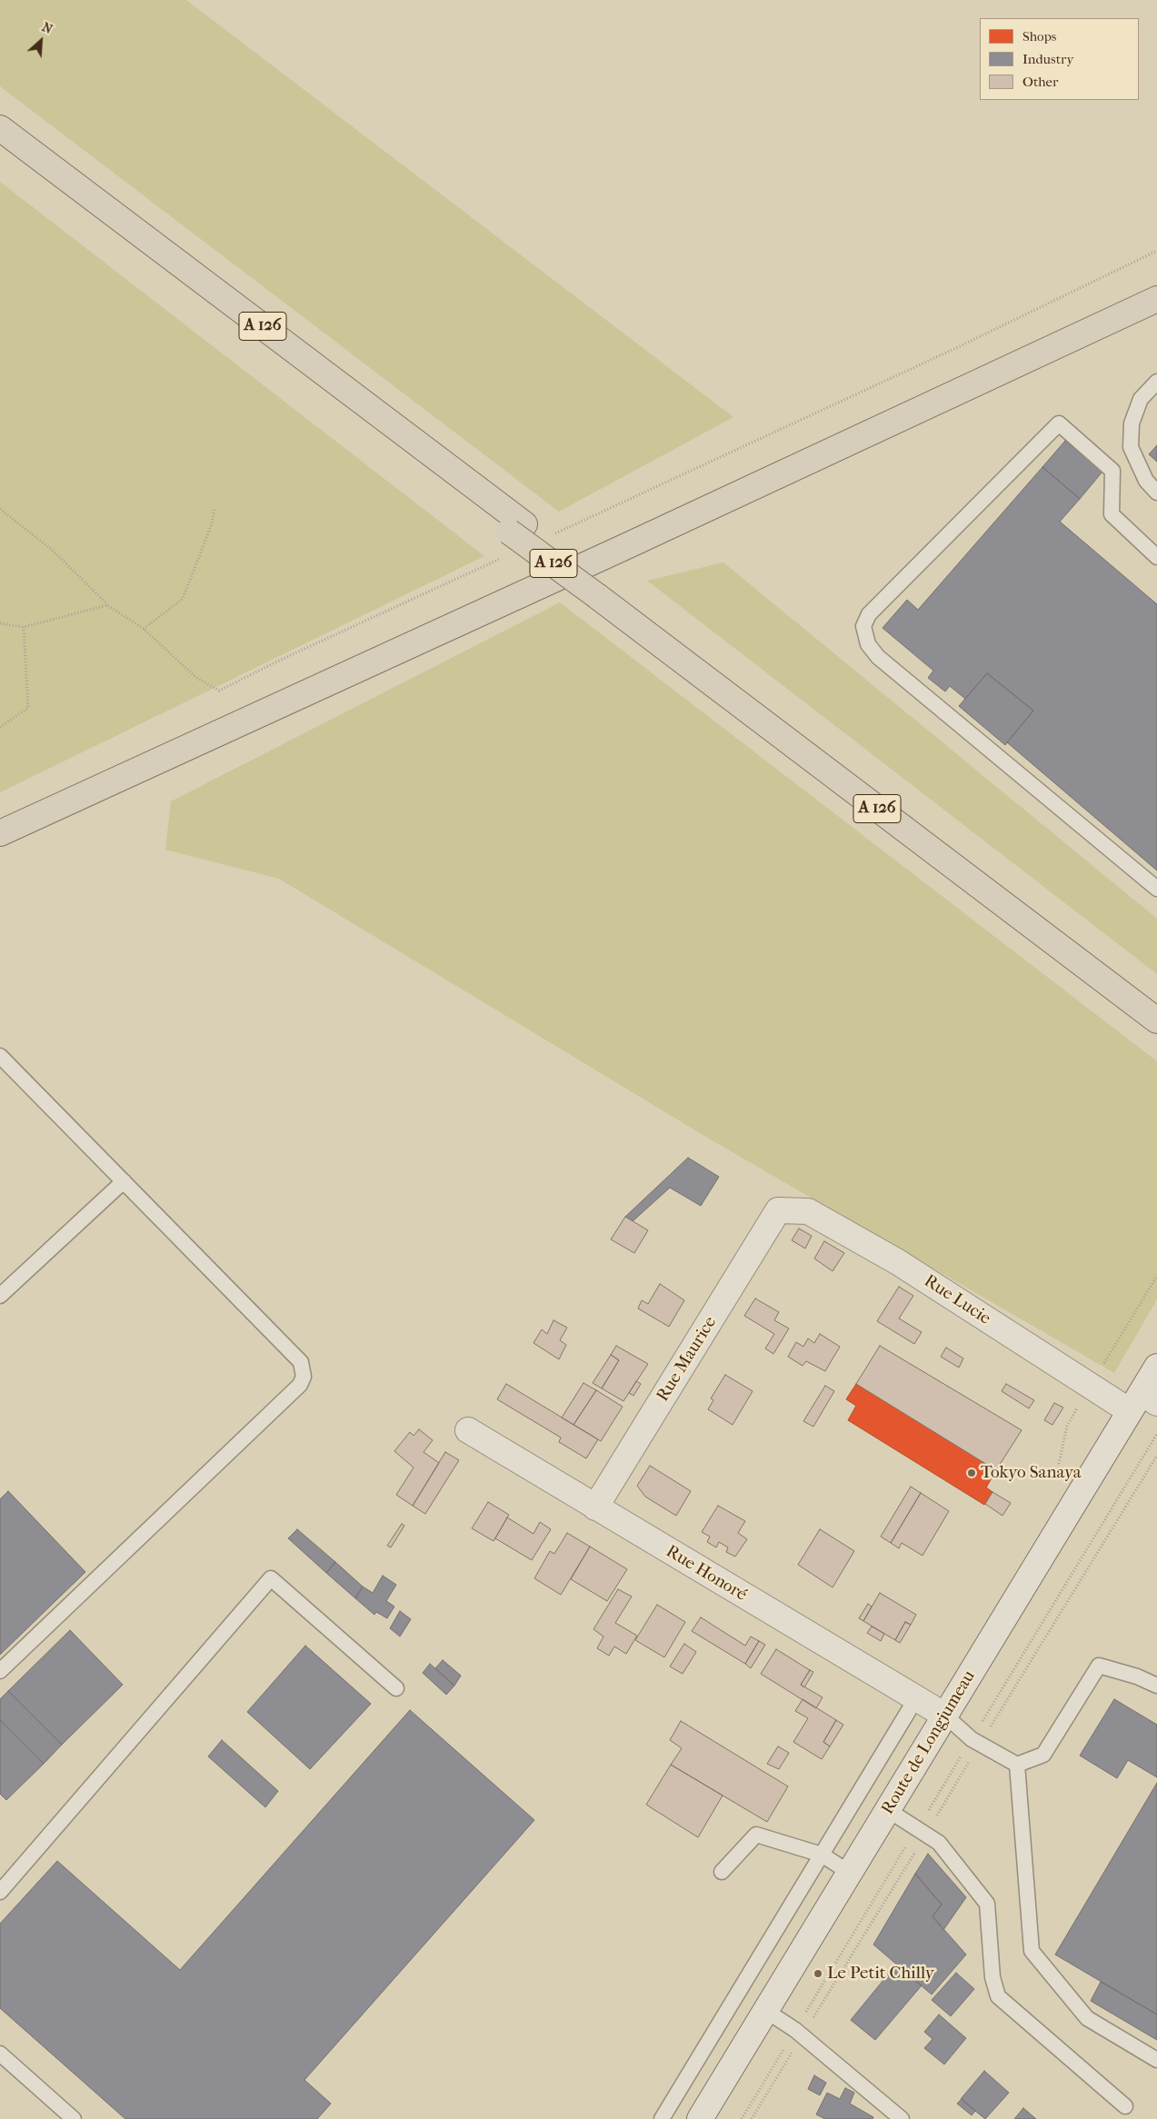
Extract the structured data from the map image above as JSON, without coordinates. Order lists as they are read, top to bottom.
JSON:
{
  "streets": {
    "highway": ["A 126"],
    "street": [
      "Rue Lucie",
      "Rue Maurice",
      "Rue Honoré",
      "Route de Longjumeau"
    ]
  },
  "crossings": [
    ["Rue Lucie", "Rue Maurice"],
    ["Rue Lucie", "Route de Longjumeau"],
    ["Rue Maurice", "Rue Honoré"],
    ["Rue Honoré", "Route de Longjumeau"]
  ],
  "places": ["Tokyo Sanaya", "Le Petit Chilly"],
  "legend": ["Shops", "Industry", "Other"],
  "north": "top right"
}
